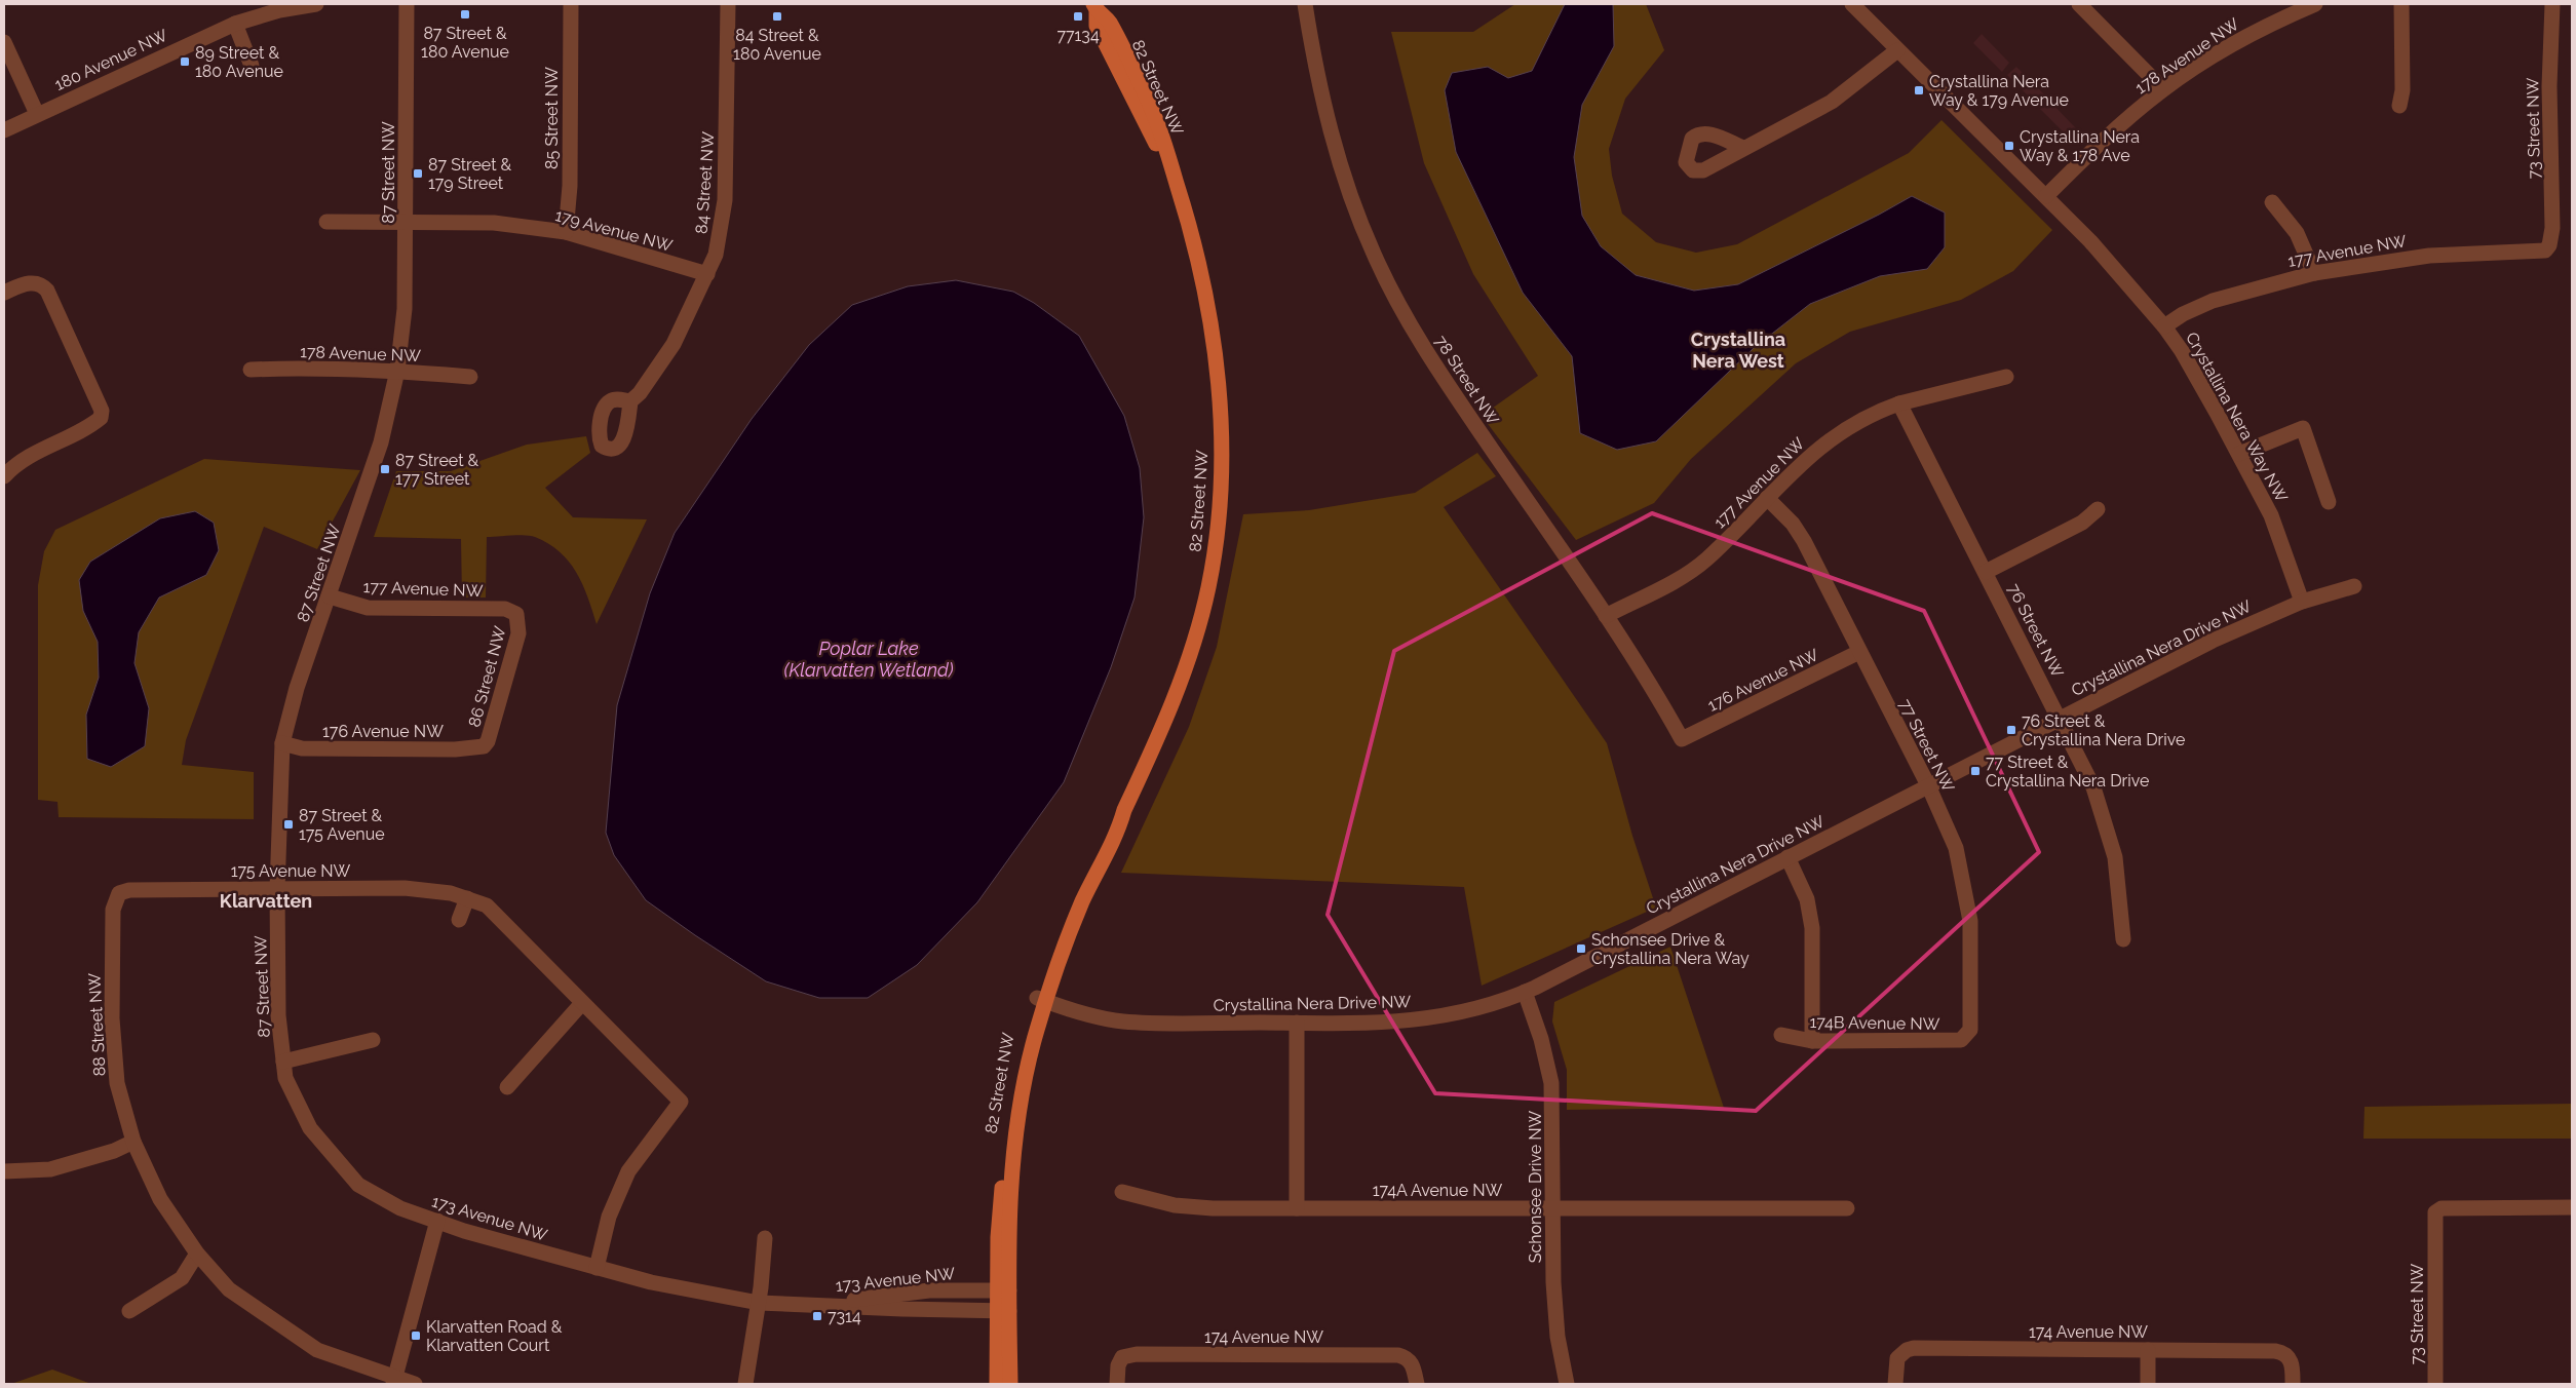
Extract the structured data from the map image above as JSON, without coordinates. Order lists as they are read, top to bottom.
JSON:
{
  "streets": {
    "main road": ["82 Street NW"],
    "street": [
      "178 Avenue NW",
      "180 Avenue NW",
      "85 Street NW",
      "73 Street NW",
      "87 Street NW",
      "84 Street NW",
      "179 Avenue NW",
      "177 Avenue NW",
      "78 Street NW",
      "Crystallina Nera Way NW",
      "76 Street NW",
      "Crystallina Nera Drive NW",
      "86 Street NW",
      "176 Avenue NW",
      "77 Street NW",
      "175 Avenue NW",
      "174B Avenue NW",
      "88 Street NW",
      "Schonsee Drive NW",
      "174A Avenue NW",
      "173 Avenue NW",
      "174 Avenue NW"
    ]
  },
  "crossings": [
    ["178 Avenue NW", "87 Street NW"],
    ["178 Avenue NW", "Crystallina Nera Way NW"],
    ["82 Street NW", "Crystallina Nera Drive NW"],
    ["82 Street NW", "173 Avenue NW"],
    ["85 Street NW", "179 Avenue NW"],
    ["73 Street NW", "177 Avenue NW"],
    ["87 Street NW", "179 Avenue NW"],
    ["87 Street NW", "177 Avenue NW"],
    ["87 Street NW", "176 Avenue NW"],
    ["87 Street NW", "175 Avenue NW"],
    ["87 Street NW", "173 Avenue NW"],
    ["84 Street NW", "179 Avenue NW"],
    ["177 Avenue NW", "78 Street NW"],
    ["177 Avenue NW", "Crystallina Nera Way NW"],
    ["177 Avenue NW", "76 Street NW"],
    ["177 Avenue NW", "86 Street NW"],
    ["177 Avenue NW", "77 Street NW"],
    ["78 Street NW", "176 Avenue NW"],
    ["Crystallina Nera Way NW", "Crystallina Nera Drive NW"],
    ["76 Street NW", "Crystallina Nera Drive NW"],
    ["Crystallina Nera Drive NW", "77 Street NW"],
    ["Crystallina Nera Drive NW", "Schonsee Drive NW"],
    ["86 Street NW", "176 Avenue NW"],
    ["176 Avenue NW", "77 Street NW"],
    ["77 Street NW", "174B Avenue NW"],
    ["175 Avenue NW", "88 Street NW"],
    ["175 Avenue NW", "173 Avenue NW"],
    ["Schonsee Drive NW", "174A Avenue NW"]
  ],
  "districts": ["Crystallina Nera West", "Klarvatten"],
  "water": ["Poplar Lake (Klarvatten Wetland)"],
  "places": {
    "transit": [
      "87 Street & 180 Avenue",
      "84 Street & 180 Avenue",
      "77134",
      "89 Street & 180 Avenue",
      "Crystallina Nera Way & 179 Avenue",
      "Crystallina Nera Way & 178 Ave",
      "87 Street & 179 Street",
      "87 Street & 177 Street",
      "76 Street & Crystallina Nera Drive",
      "77 Street & Crystallina Nera Drive",
      "87 Street & 175 Avenue",
      "Schonsee Drive & Crystallina Nera Way",
      "7314",
      "Klarvatten Road & Klarvatten Court"
    ]
  }
}
